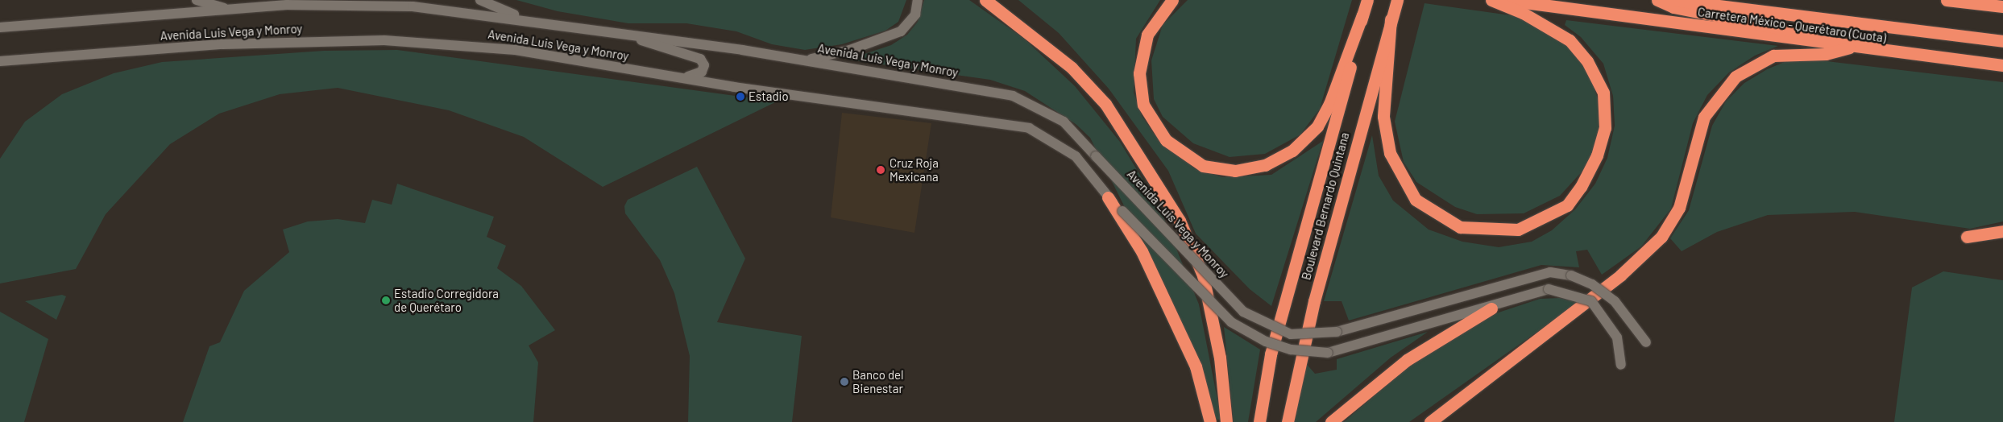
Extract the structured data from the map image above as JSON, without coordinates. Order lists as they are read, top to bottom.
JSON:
{
  "streets": {
    "highway": ["Carretera México - Querétaro (Cuota)", "Boulevard Bernardo Quintana"],
    "main road": ["Avenida Luis Vega y Monroy"]
  },
  "places": [
    "Estadio",
    "Cruz Roja Mexicana",
    "Estadio Corregidora de Querétaro",
    "Banco del Bienestar"
  ]
}
